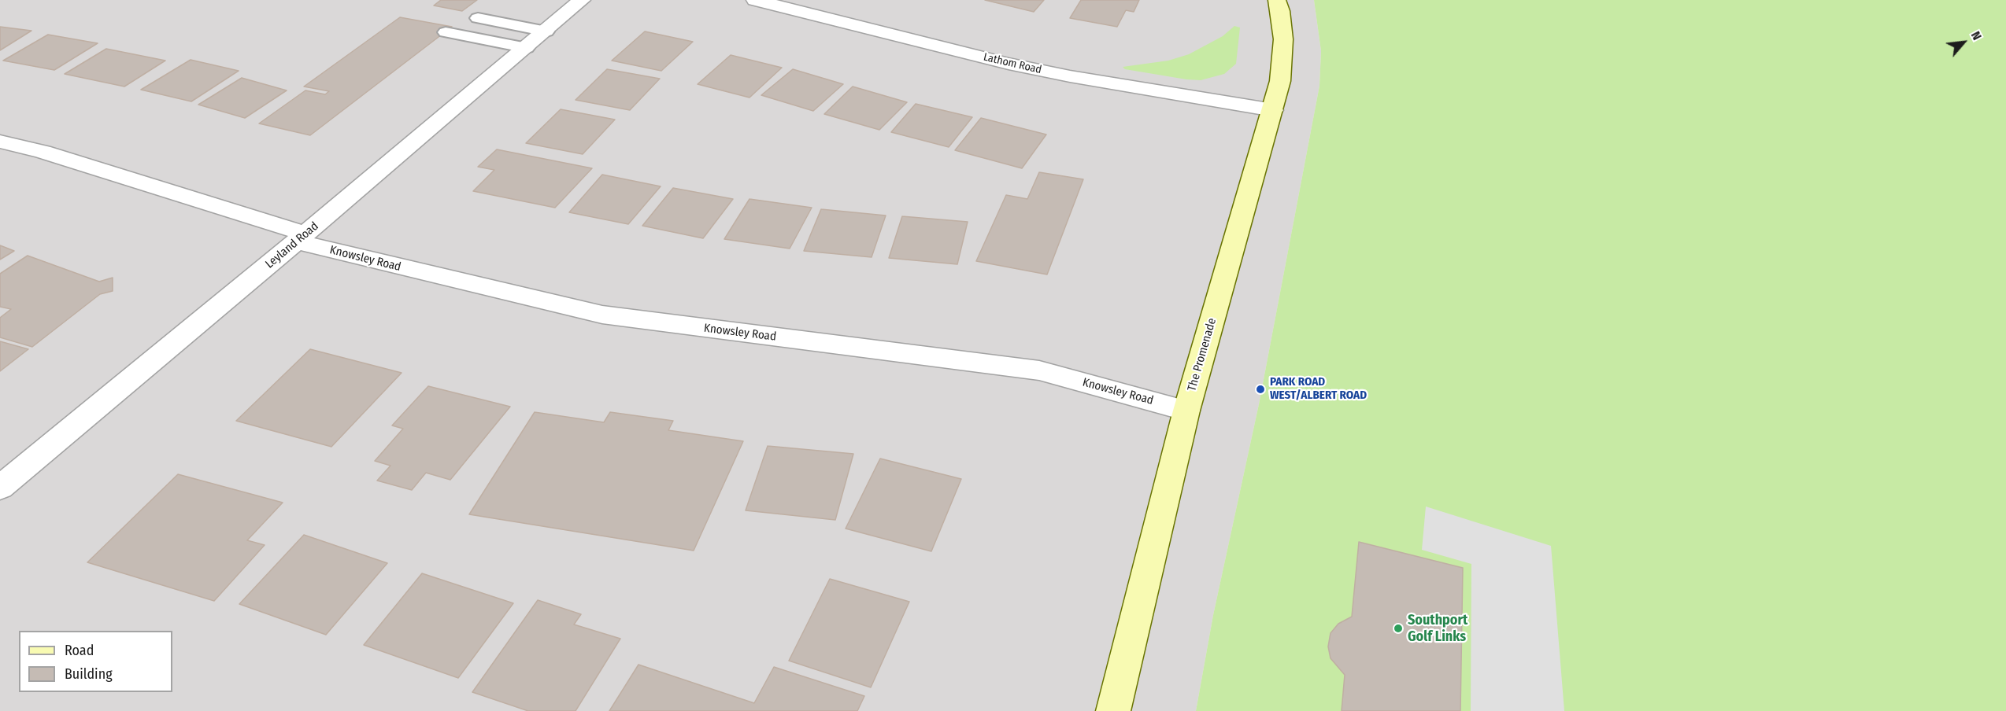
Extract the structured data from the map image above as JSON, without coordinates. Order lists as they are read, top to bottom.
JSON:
{
  "streets": {
    "street": [
      "Lathom Road",
      "Leyland Road",
      "Knowsley Road",
      "The Promenade"
    ]
  },
  "crossings": [
    ["Lathom Road", "The Promenade"],
    ["Leyland Road", "Knowsley Road"],
    ["Knowsley Road", "The Promenade"]
  ],
  "places": ["PARK ROAD WEST/ALBERT ROAD", "Southport Golf Links"],
  "legend": ["Road", "Building"],
  "north": "top right"
}
